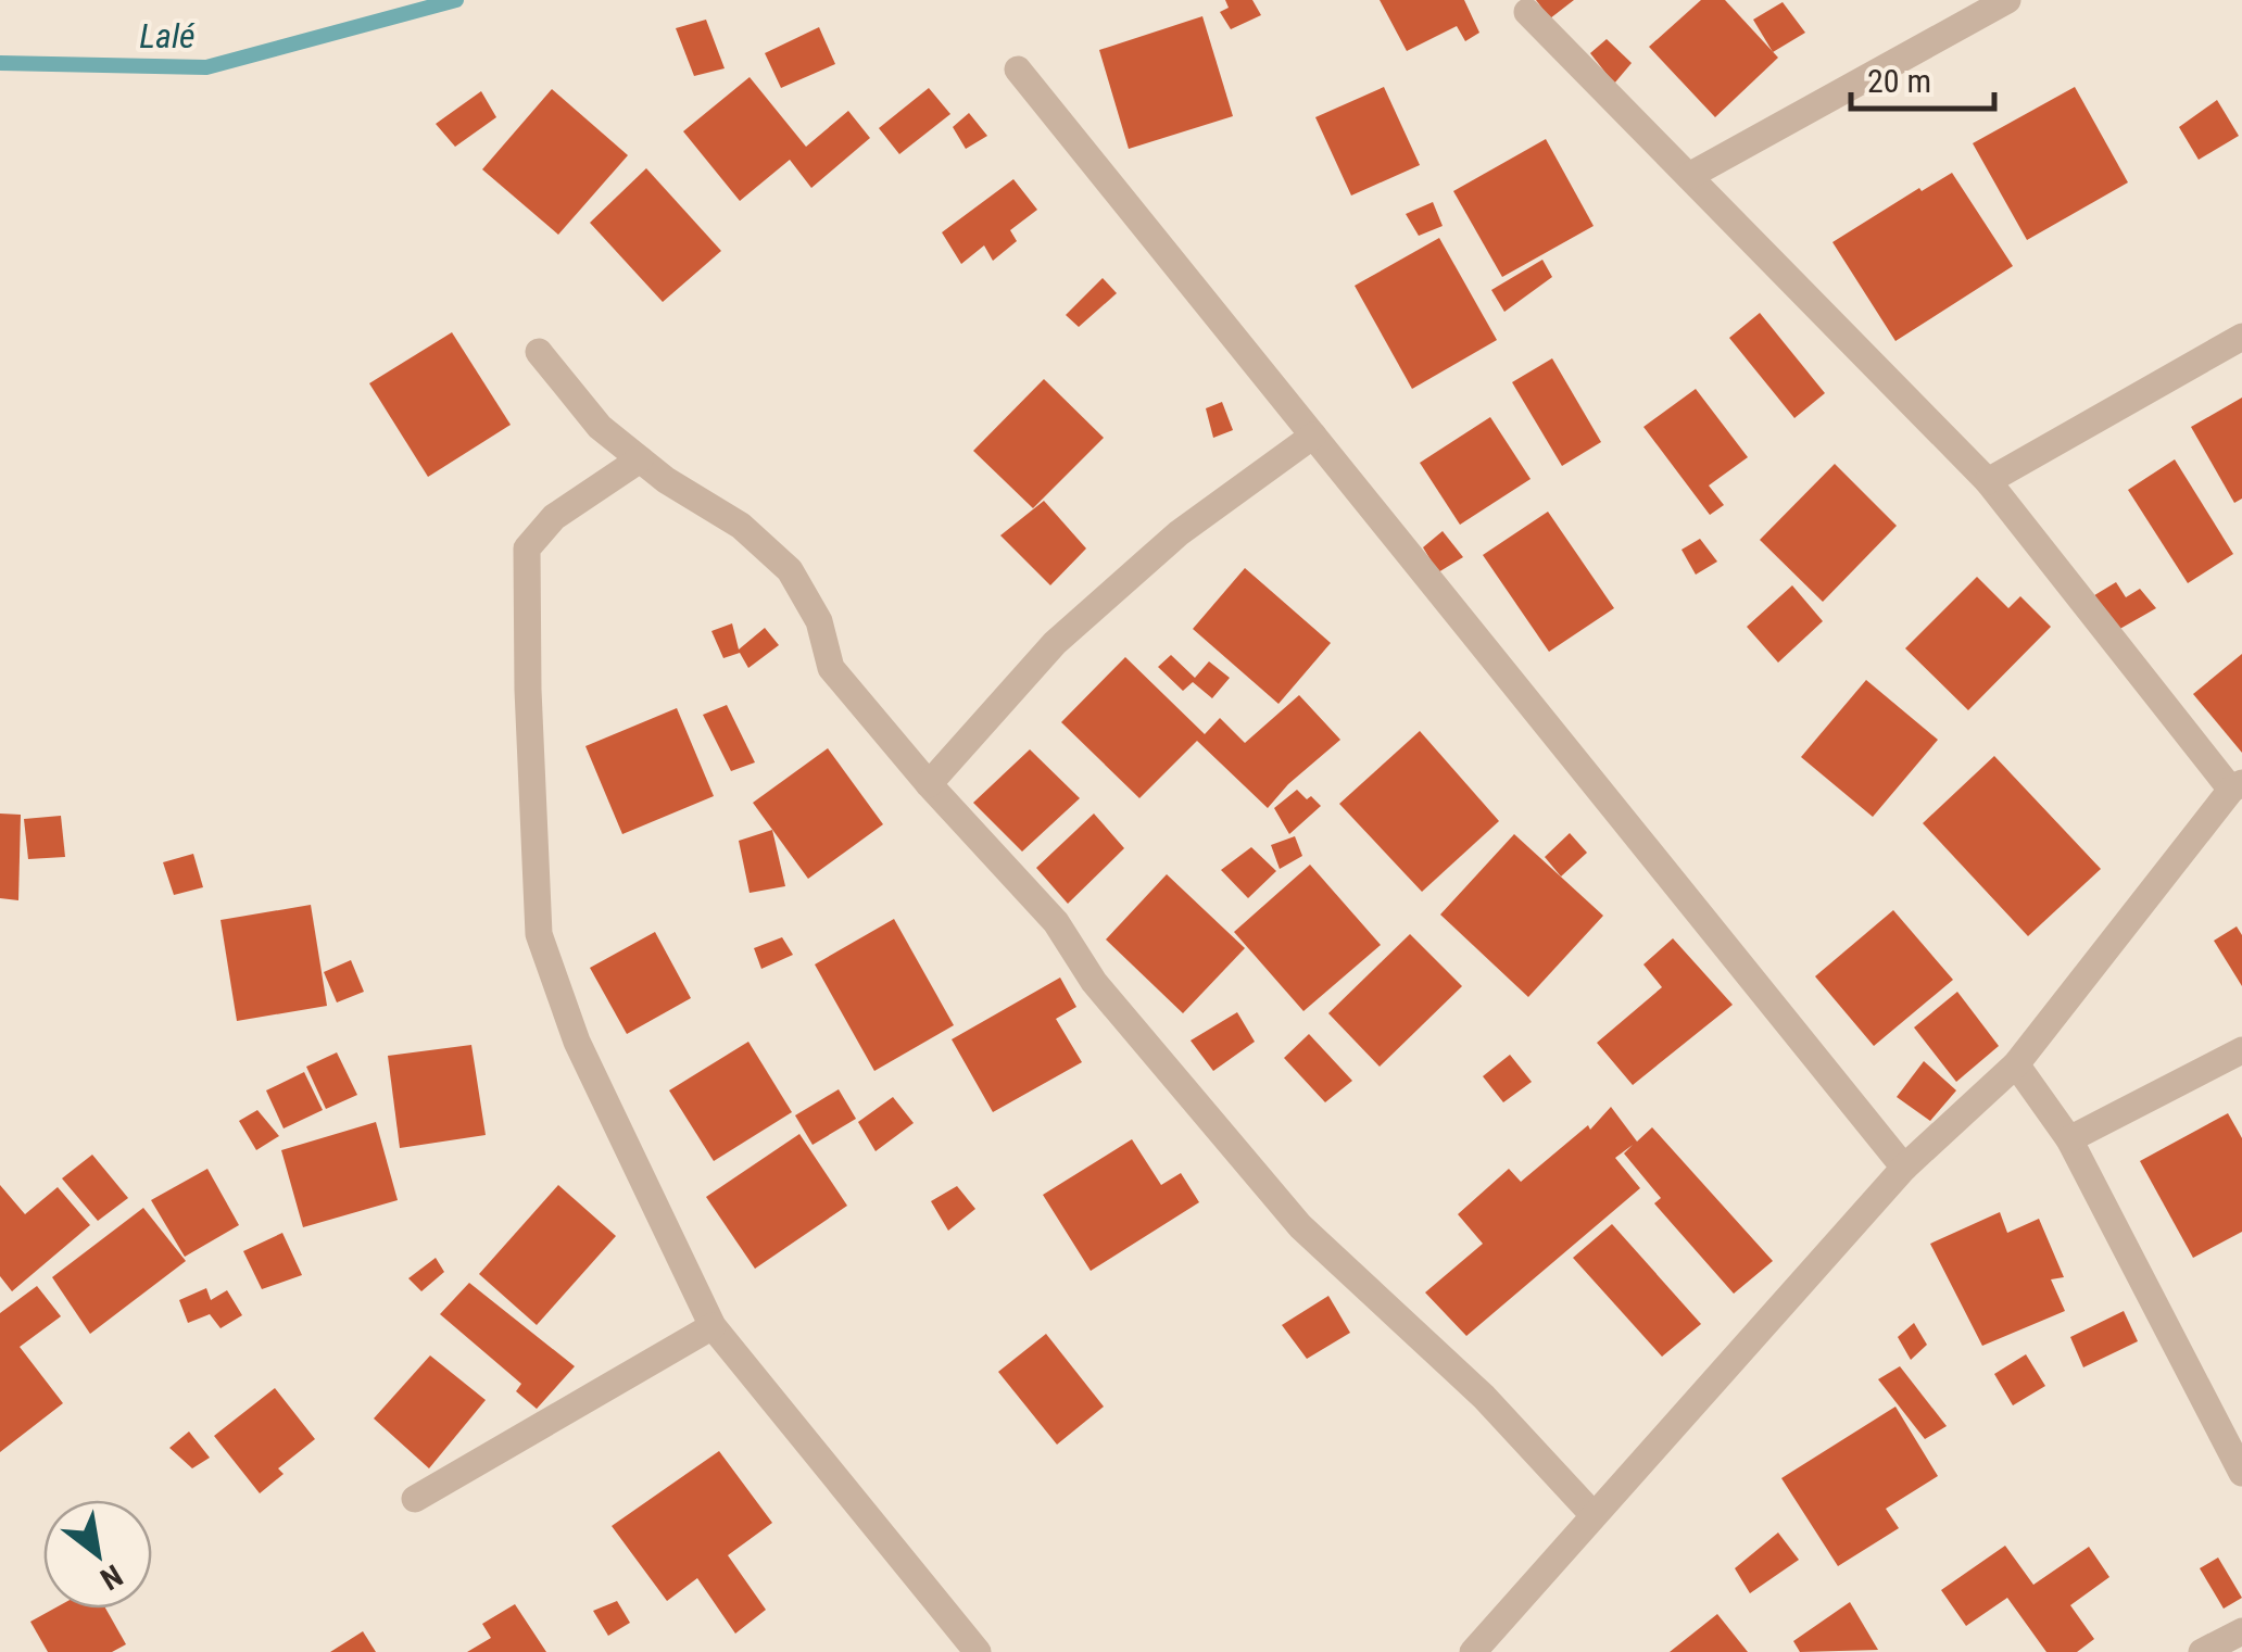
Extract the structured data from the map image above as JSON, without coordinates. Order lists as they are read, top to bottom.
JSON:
{
  "water": ["Lalé"],
  "scale_bar": "20 m",
  "north": "bottom right"
}
